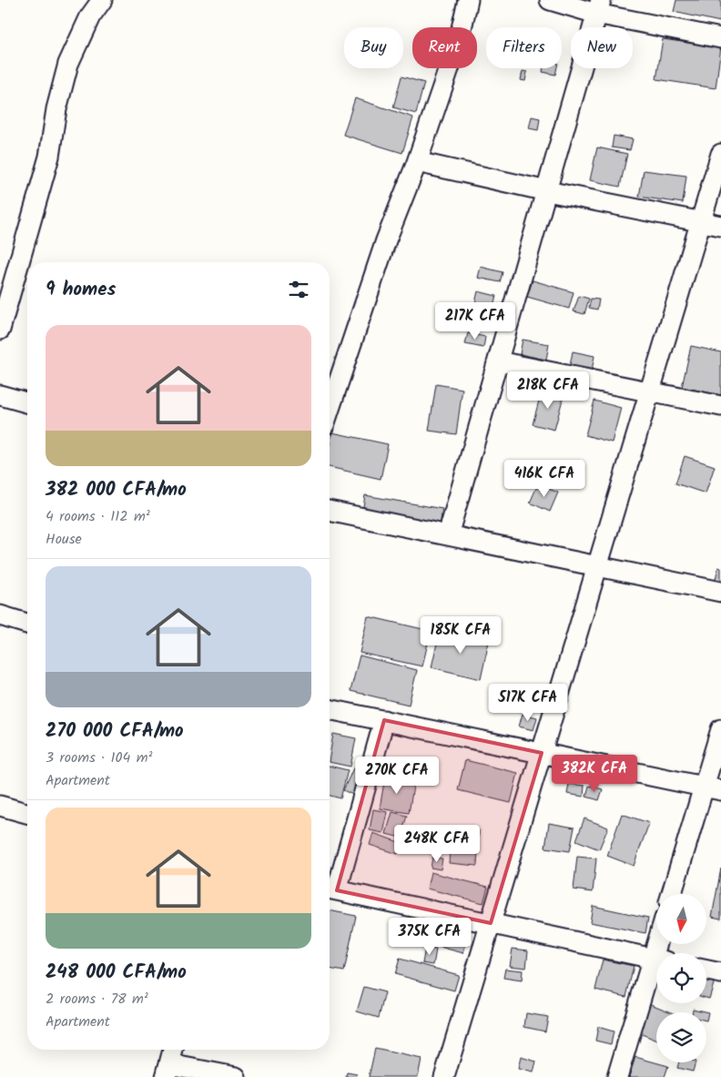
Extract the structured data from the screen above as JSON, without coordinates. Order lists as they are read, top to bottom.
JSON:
{
  "north": "bottom",
  "page": {
    "chip": [
      "Buy",
      "Rent",
      "Filters",
      "New"
    ],
    "heading": "9 homes",
    "price": [
      "217K CFA",
      "218K CFA",
      "416K CFA",
      "185K CFA",
      "517K CFA",
      "382K CFA",
      "270K CFA",
      "248K CFA",
      "375K CFA"
    ],
    "list": [
      {
        "name": "382 000 CFA/mo",
        "note": "4 rooms · 112 m² · House"
      },
      {
        "name": "270 000 CFA/mo",
        "note": "3 rooms · 104 m² · Apartment"
      },
      {
        "name": "248 000 CFA/mo",
        "note": "2 rooms · 78 m² · Apartment"
      }
    ]
  }
}
